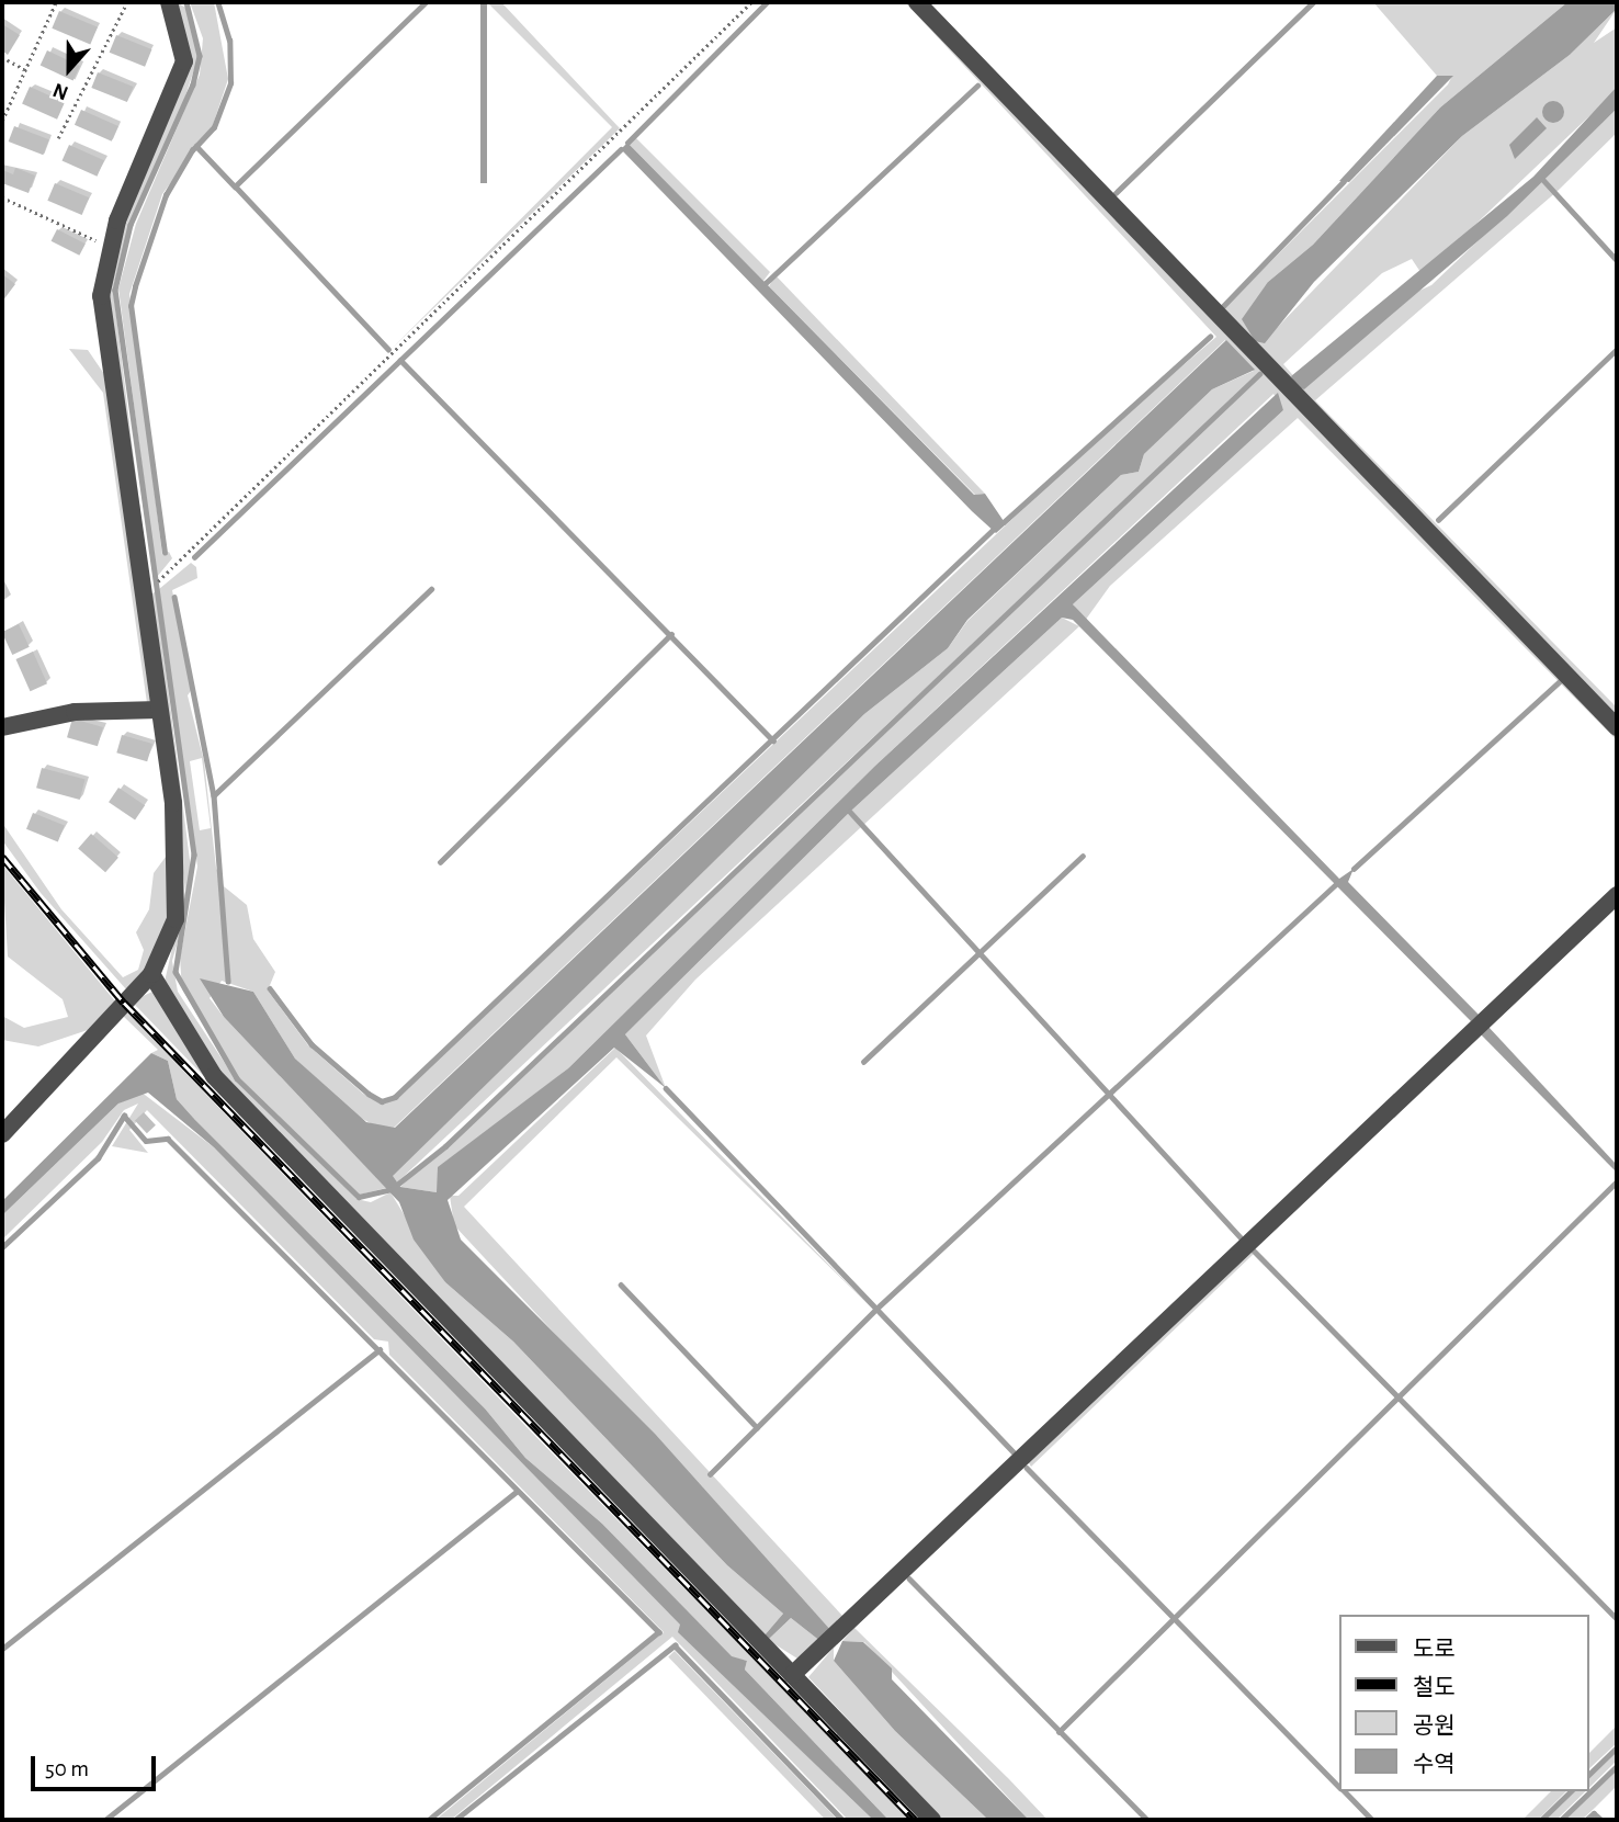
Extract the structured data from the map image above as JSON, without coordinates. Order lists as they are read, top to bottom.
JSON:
{
  "legend": [
    "도로",
    "철도",
    "공원",
    "수역"
  ],
  "scale_bar": "50 m",
  "north": "bottom"
}
